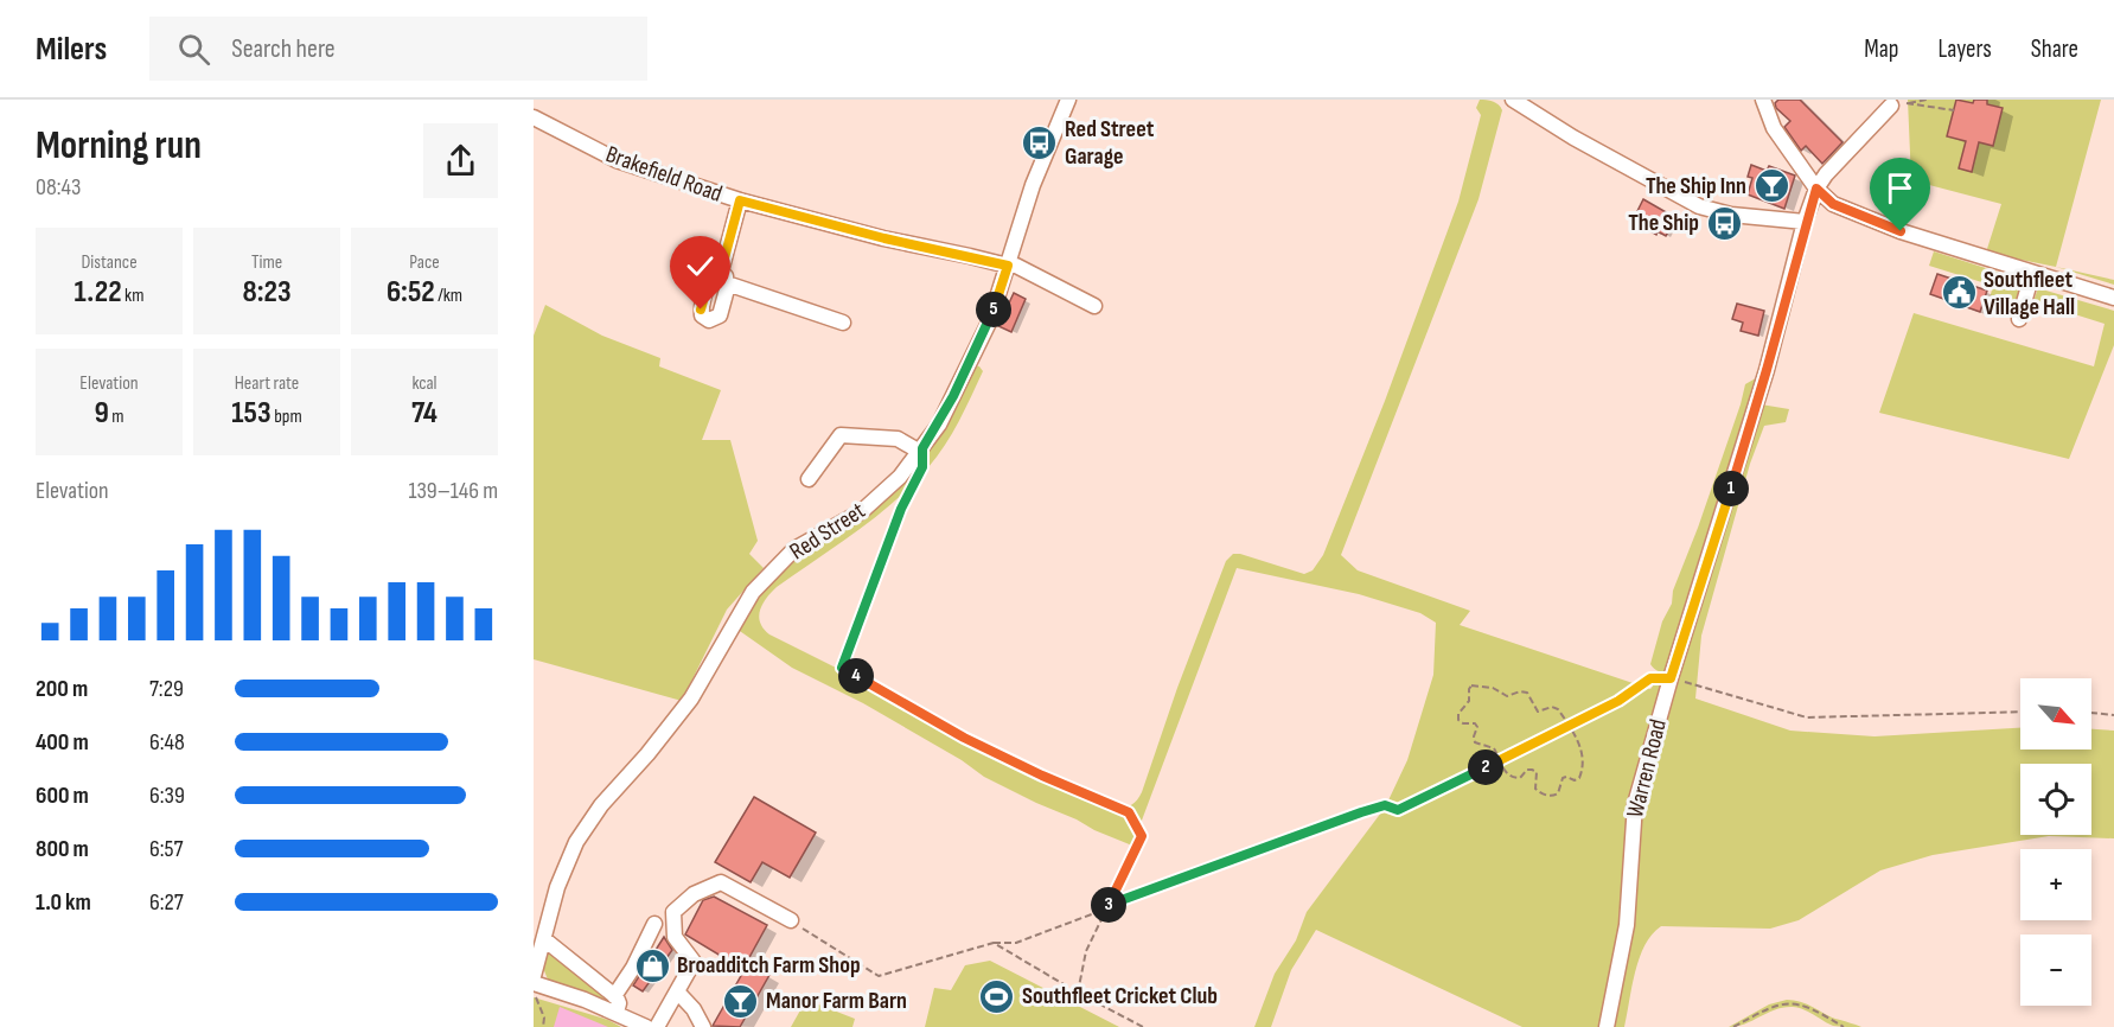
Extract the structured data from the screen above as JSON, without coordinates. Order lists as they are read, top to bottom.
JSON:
{
  "streets": {
    "street": ["Brakefield Road", "Red Street", "Warren Road"]
  },
  "crossings": [
    ["Brakefield Road", "Red Street"]
  ],
  "places": {
    "bus stop": ["Red Street Garage", "The Ship"],
    "bar": ["The Ship Inn", "Manor Farm Barn"],
    "public building": ["Southfleet Village Hall"],
    "shop": ["Broadditch Farm Shop"],
    "sports": ["Southfleet Cricket Club"]
  },
  "north": "bottom right",
  "page": {
    "header": "Milers",
    "search": "Search here",
    "nav": ["Map", "Layers", "Share"],
    "heading": ["Morning run", "08:43"],
    "stats": [
      ["Distance", "1.22 km"],
      ["Time", "8:23"],
      ["Pace", "6:52 /km"],
      ["Elevation", "9 m"],
      ["Heart rate", "153 bpm"],
      ["kcal", "74"]
    ],
    "pins": [
      "5",
      "1",
      "4",
      "2",
      "3"
    ],
    "chart": ["Elevation", "139–146 m"],
    "list": [
      {
        "name": "200 m",
        "note": "7:29"
      },
      {
        "name": "400 m",
        "note": "6:48"
      },
      {
        "name": "600 m",
        "note": "6:39"
      },
      {
        "name": "800 m",
        "note": "6:57"
      },
      {
        "name": "1.0 km",
        "note": "6:27"
      }
    ],
    "map_buttons": ["+", "−"]
  }
}
